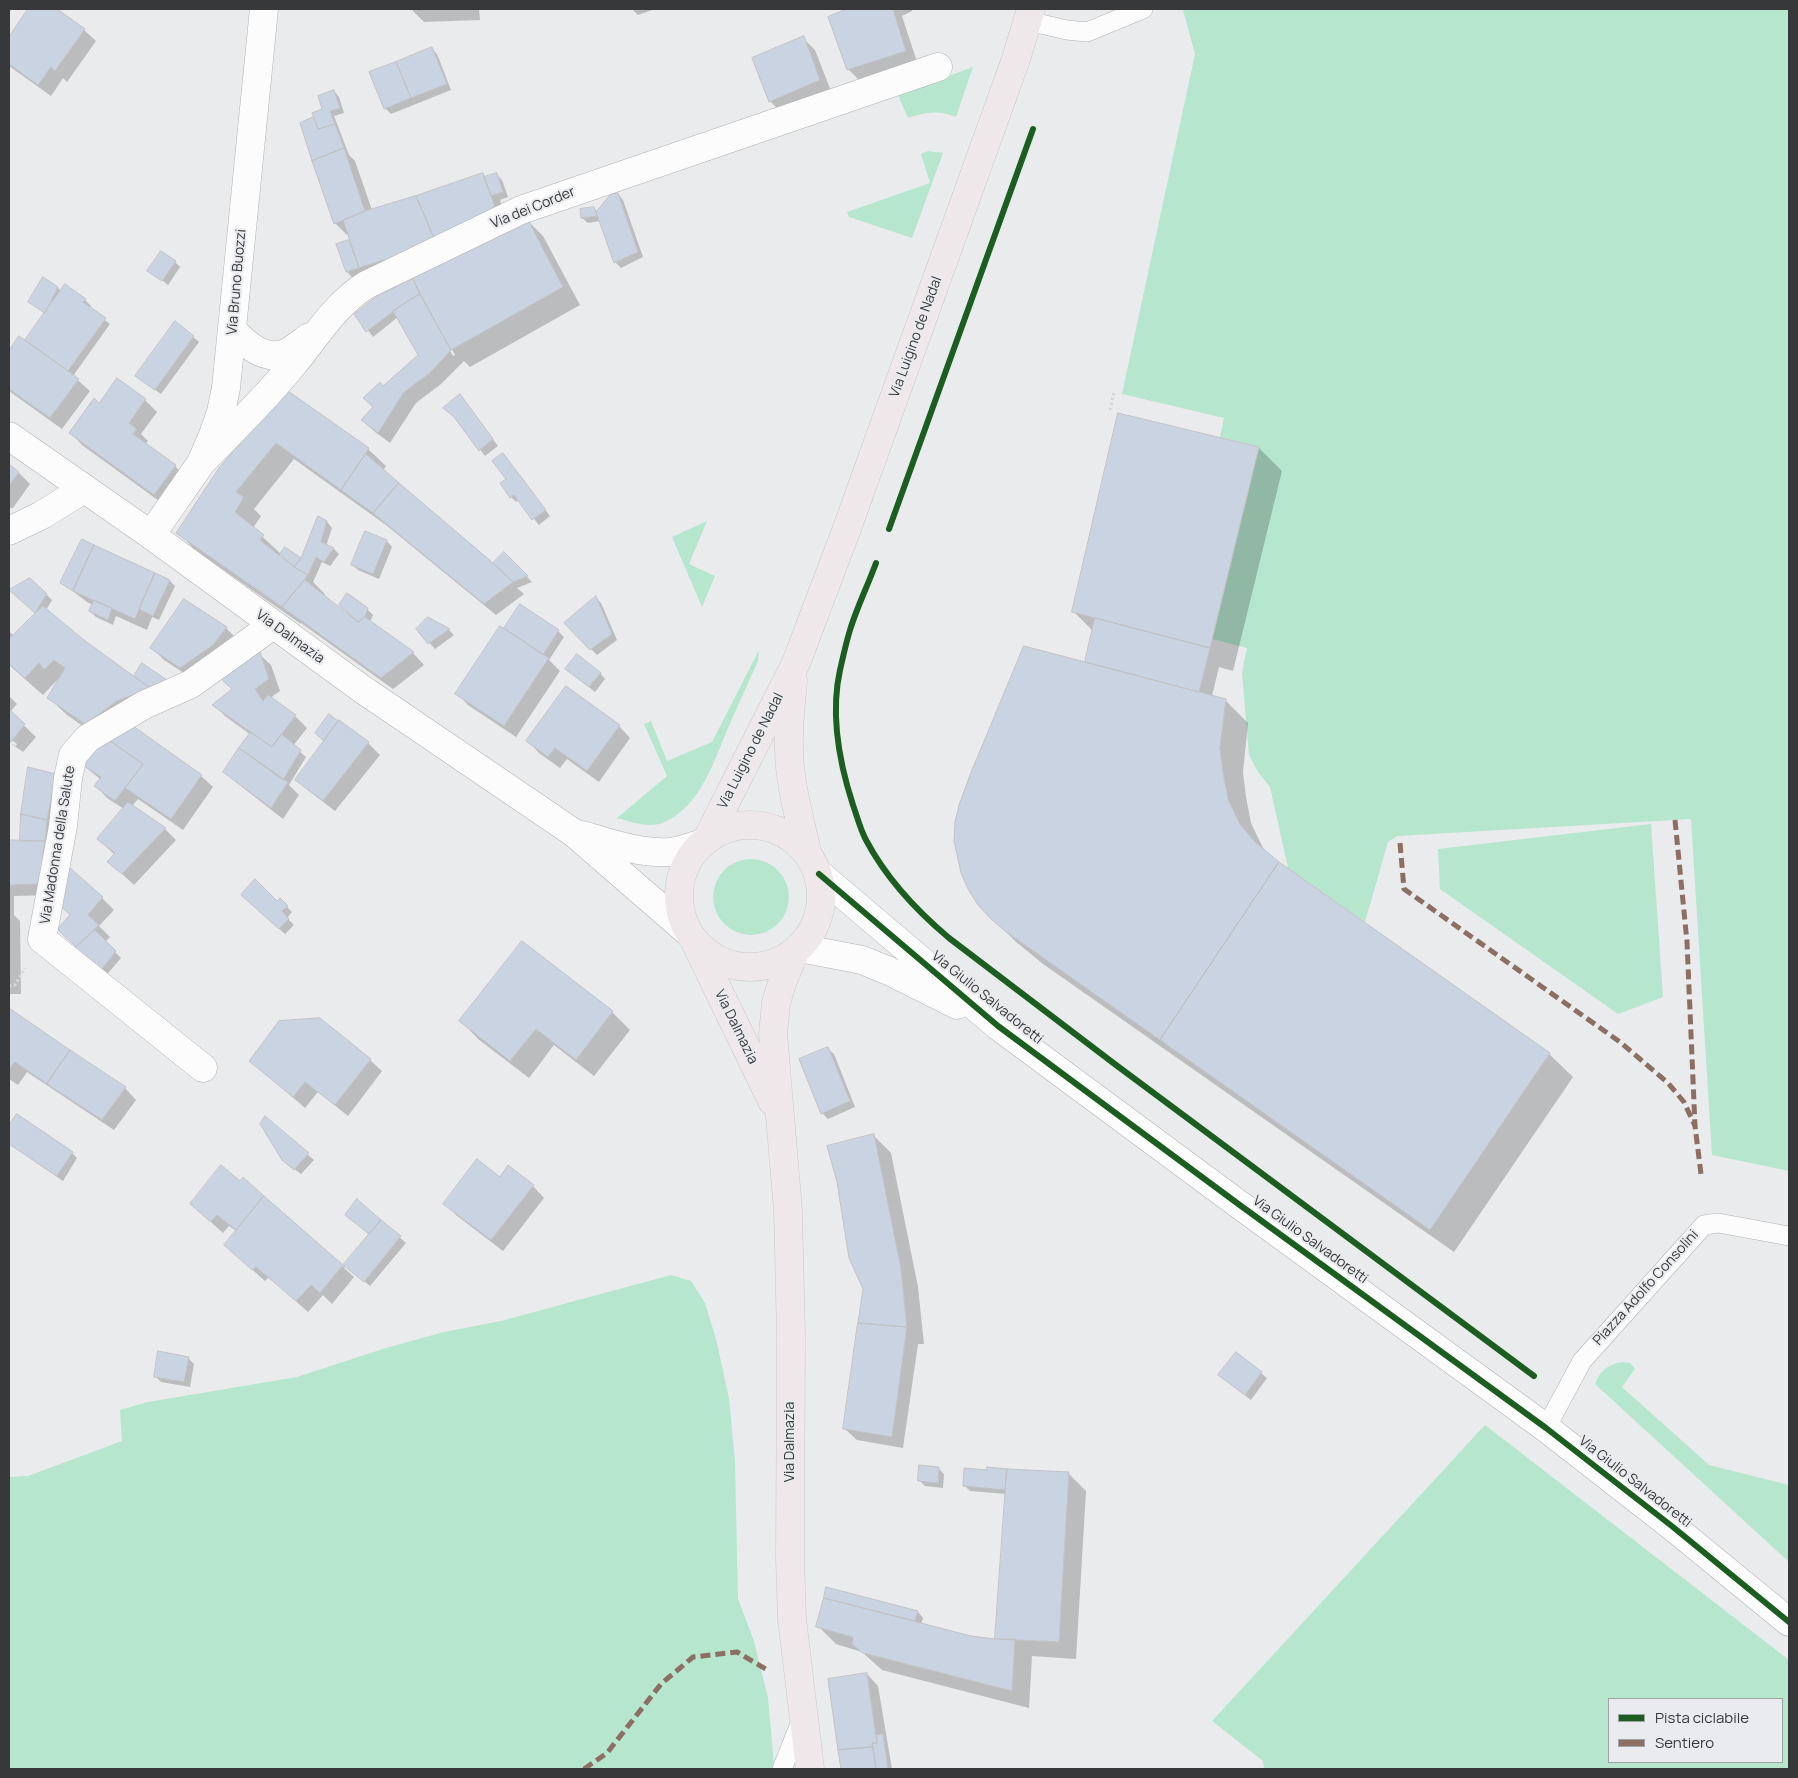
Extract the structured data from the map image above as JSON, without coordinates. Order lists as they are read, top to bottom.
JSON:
{
  "streets": {
    "main road": ["Via Luigino de Nadal", "Via Dalmazia"],
    "street": [
      "Via dei Corder",
      "Via Bruno Buozzi",
      "Via Madonna della Salute",
      "Via Giulio Salvadoretti"
    ],
    "lane": ["Piazza Adolfo Consolini"]
  },
  "crossings": [
    ["Via dei Corder", "Via Bruno Buozzi"],
    ["Via Bruno Buozzi", "Via Dalmazia"],
    ["Via Luigino de Nadal", "Via Dalmazia"],
    ["Via Luigino de Nadal", "Via Giulio Salvadoretti"],
    ["Via Dalmazia", "Via Madonna della Salute"],
    ["Via Dalmazia", "Via Giulio Salvadoretti"],
    ["Via Giulio Salvadoretti", "Piazza Adolfo Consolini"]
  ],
  "legend": ["Pista ciclabile", "Sentiero"]
}
